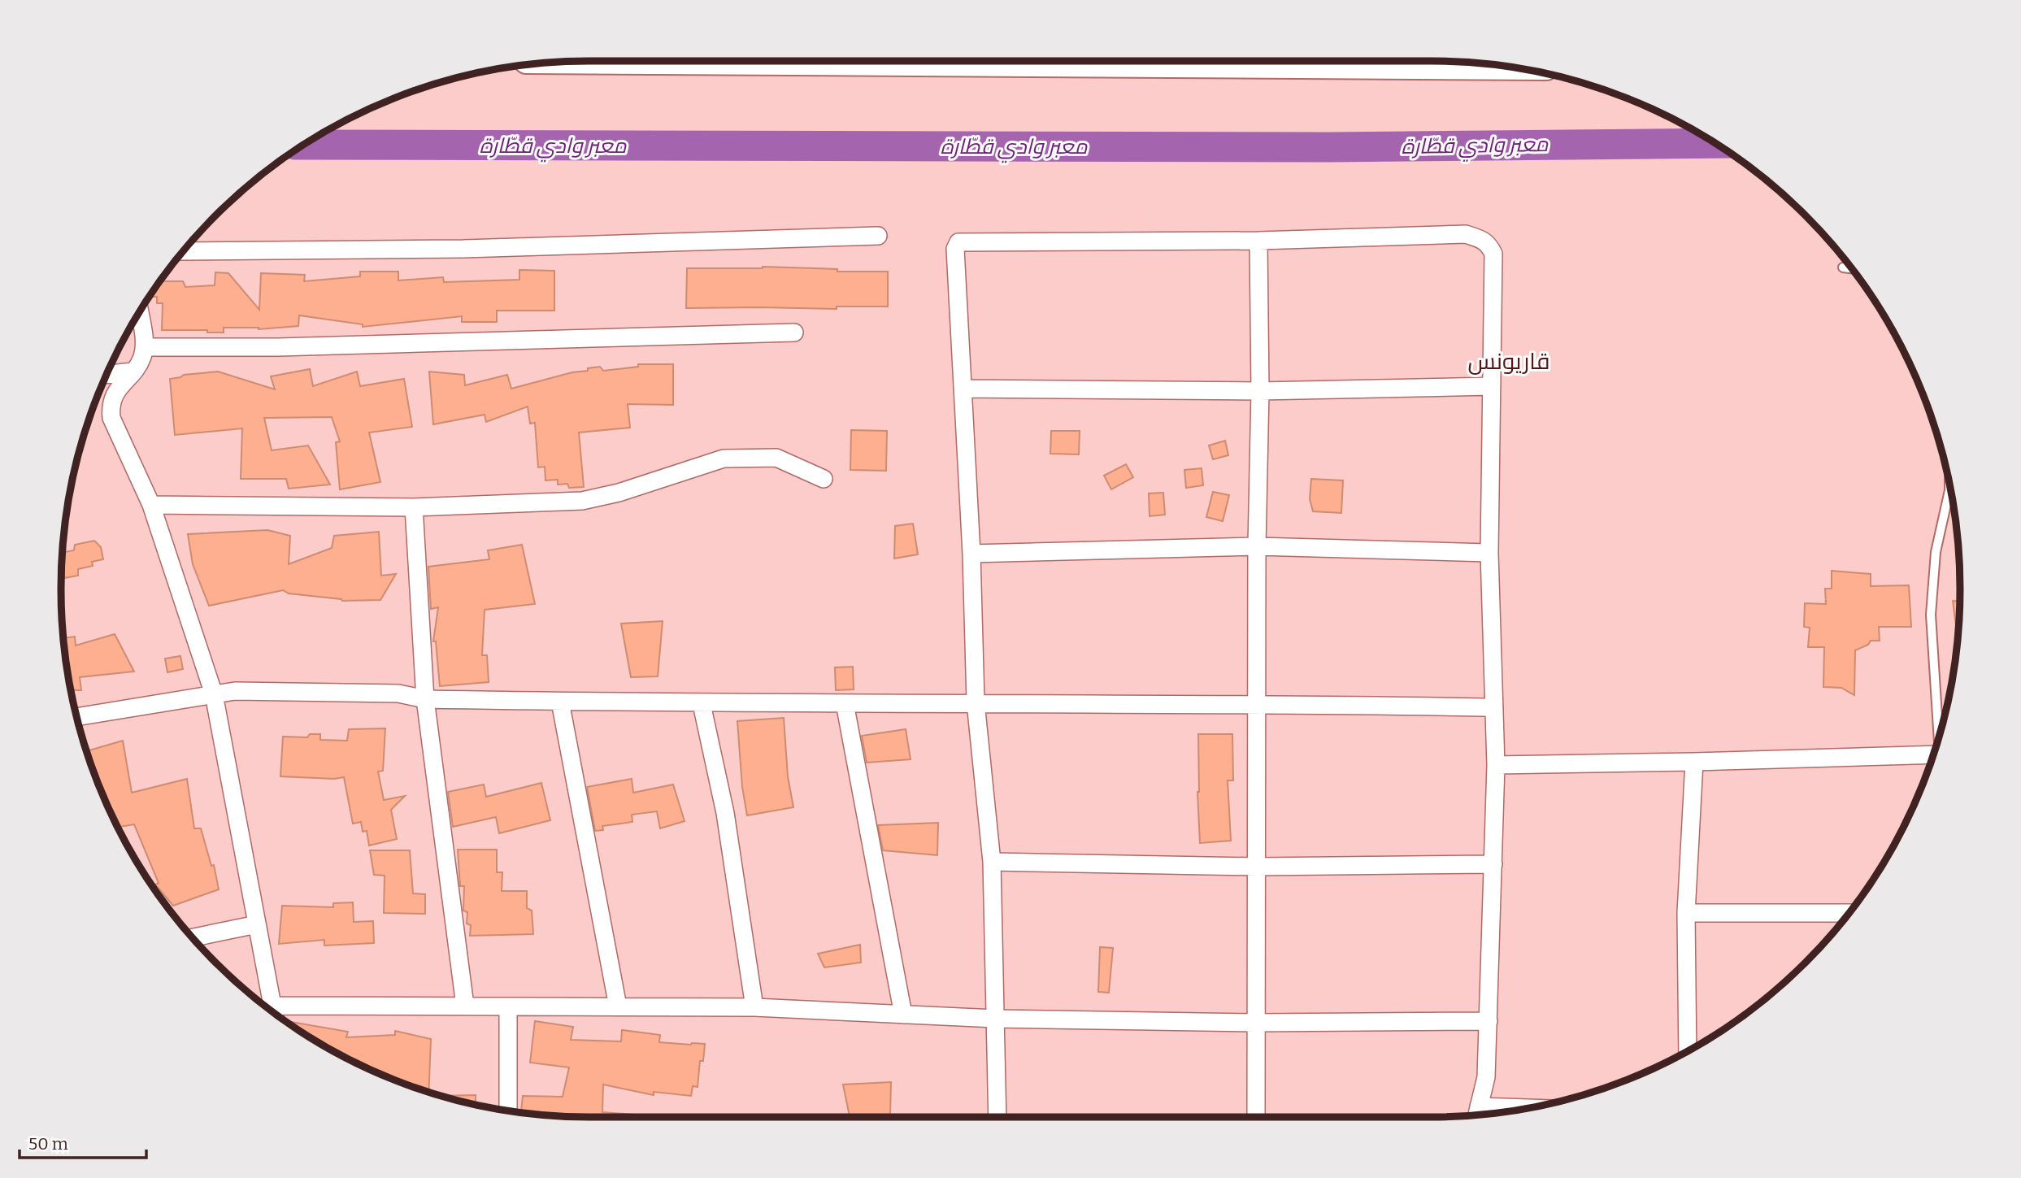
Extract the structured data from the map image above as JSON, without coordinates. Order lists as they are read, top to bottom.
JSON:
{
  "districts": ["قاريونس"],
  "water": ["معبر وادي قطّارة"],
  "scale_bar": "50 m"
}
